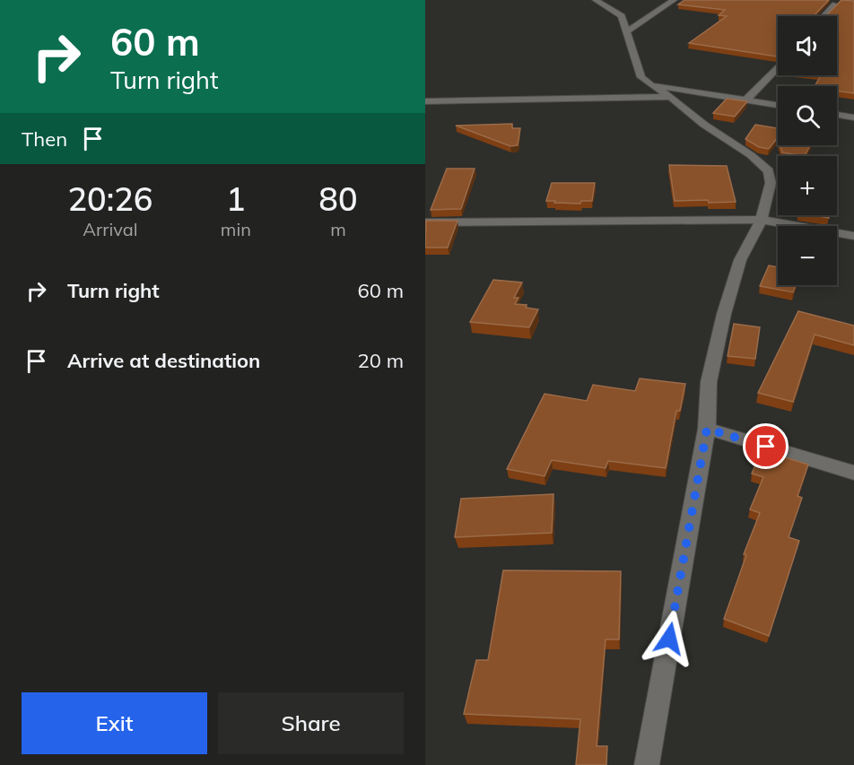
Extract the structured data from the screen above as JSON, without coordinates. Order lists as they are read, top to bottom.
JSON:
{
  "page": {
    "turn": ["60 m", "Turn right"],
    "map_buttons": ["+", "−"],
    "then": "Then",
    "eta": [
      "20:26",
      "Arrival",
      "1",
      "min",
      "80",
      "m"
    ],
    "list": [
      {
        "name": "Turn right",
        "value": "60 m"
      },
      {
        "name": "Arrive at destination",
        "value": "20 m"
      }
    ],
    "buttons": ["Exit", "Share"]
  }
}
